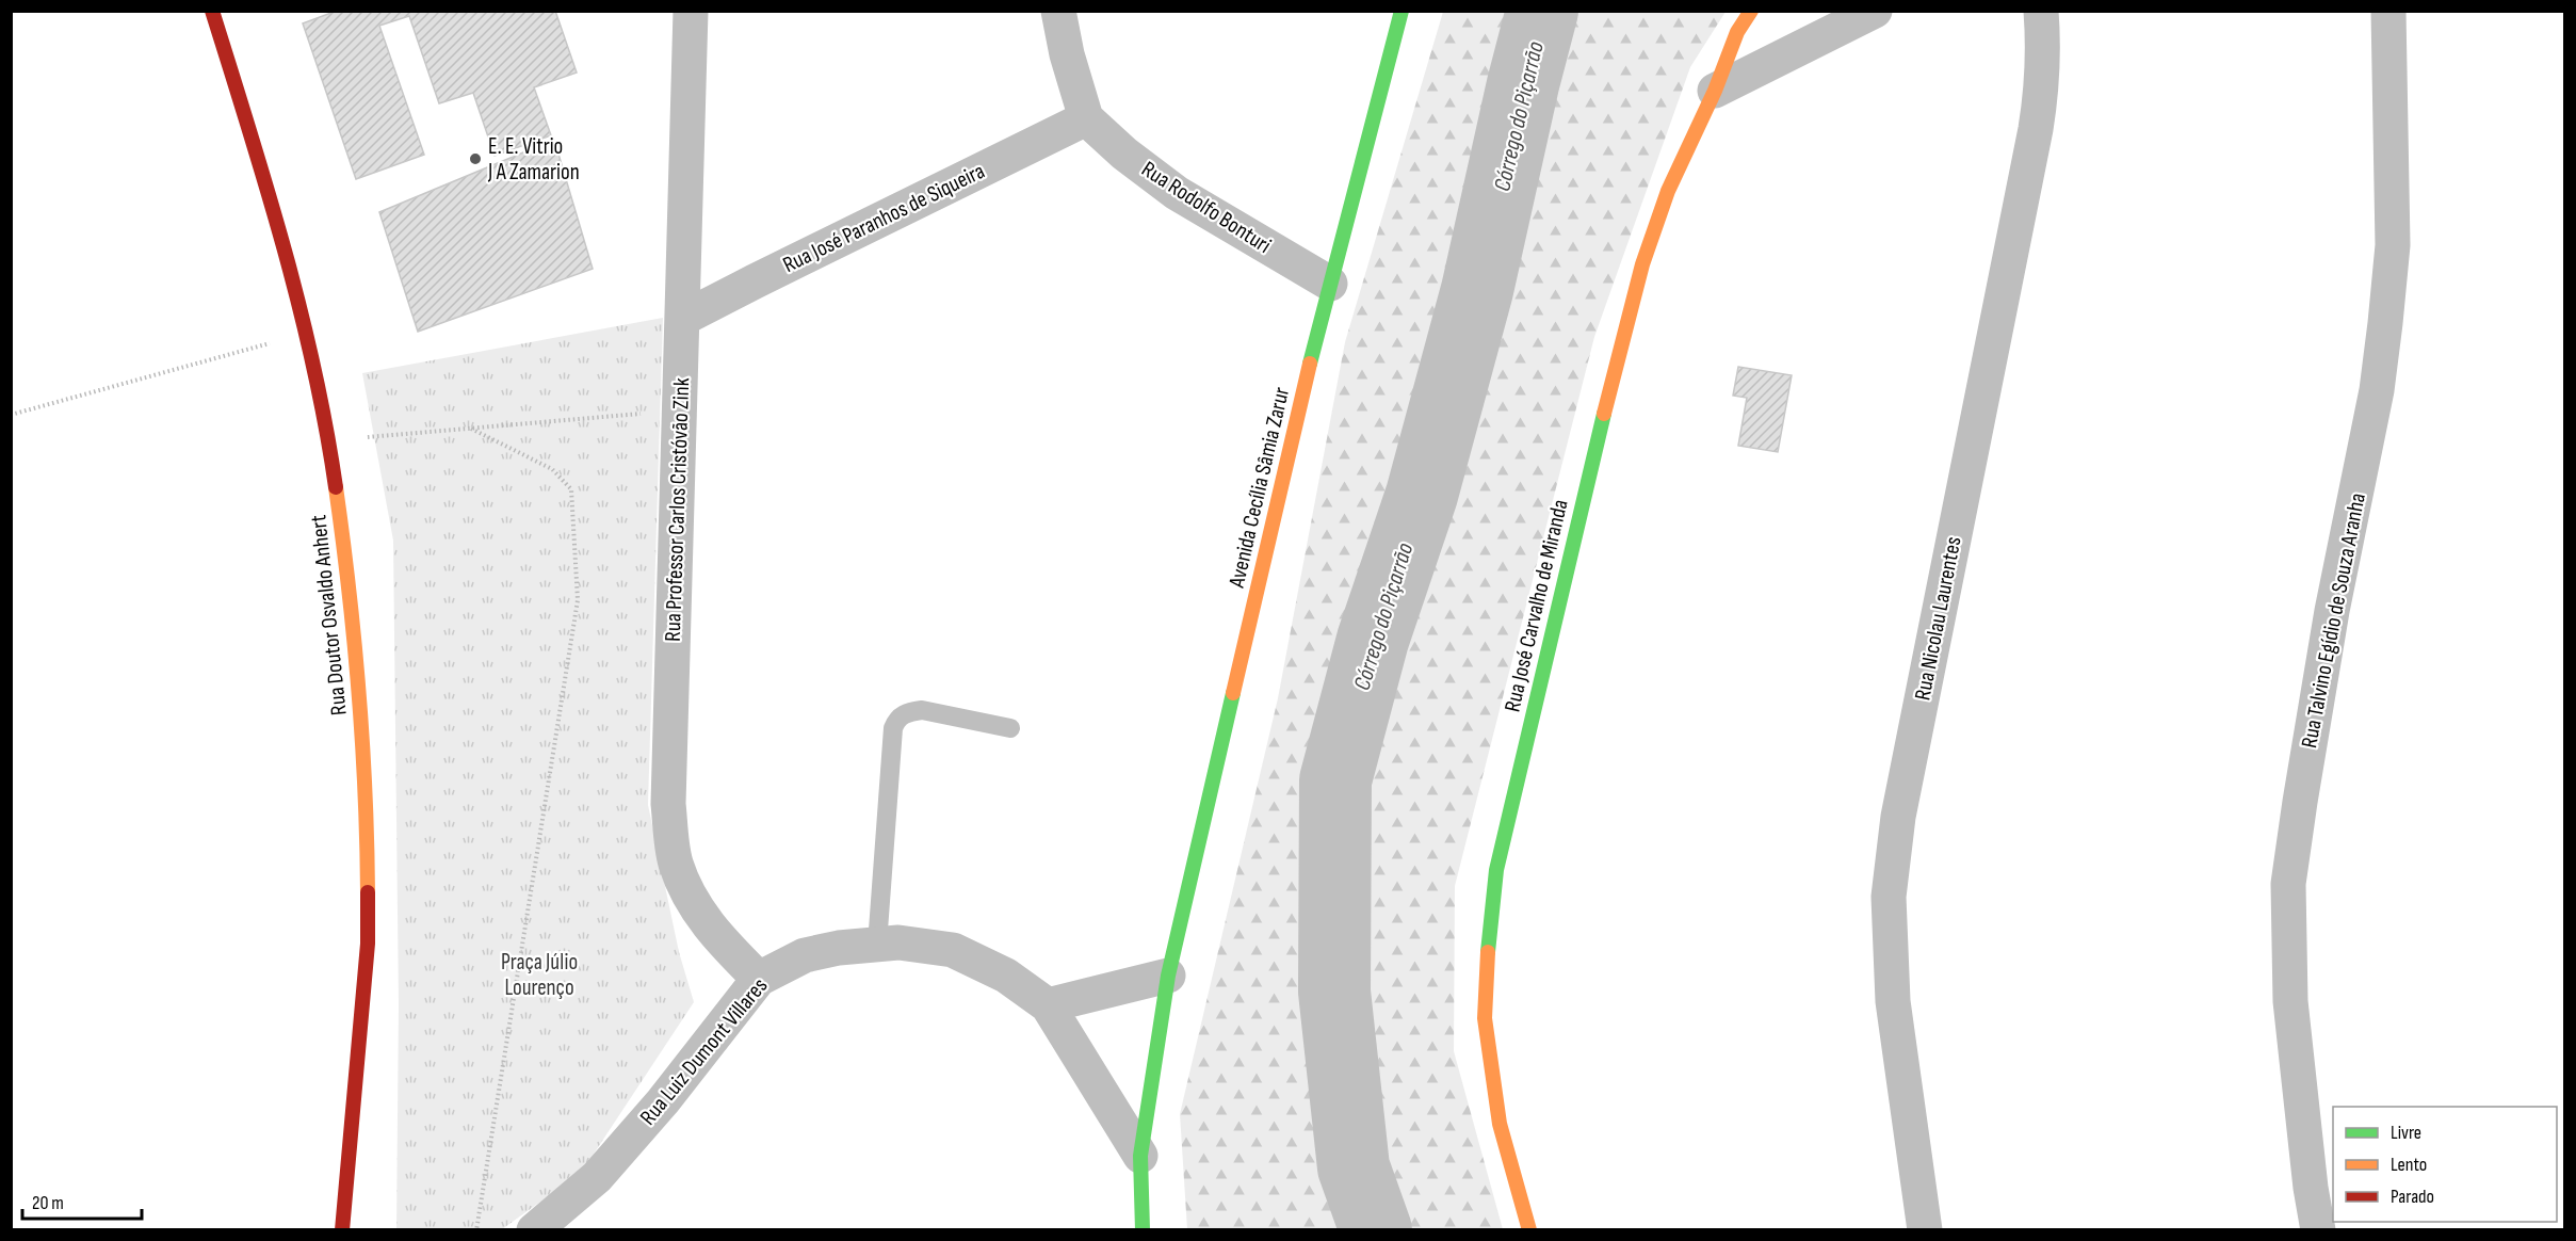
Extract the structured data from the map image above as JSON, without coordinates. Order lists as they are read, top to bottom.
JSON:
{
  "streets": {
    "street": [
      "Rua Rodolfo Bonturi",
      "Rua José Paranhos de Siqueira",
      "Avenida Cecília Sâmia Zarur",
      "Rua Professor Carlos Cristóvão Zink",
      "Rua José Carvalho de Miranda",
      "Rua Doutor Osvaldo Anhert",
      "Rua Nicolau Laurentes",
      "Rua Talvino Egídio de Souza Aranha",
      "Rua Luiz Dumont Villares"
    ]
  },
  "crossings": [
    ["Rua Rodolfo Bonturi", "Rua José Paranhos de Siqueira"],
    ["Rua Rodolfo Bonturi", "Avenida Cecília Sâmia Zarur"],
    ["Rua José Paranhos de Siqueira", "Rua Professor Carlos Cristóvão Zink"],
    ["Rua Professor Carlos Cristóvão Zink", "Rua Luiz Dumont Villares"]
  ],
  "water": ["Córrego do Piçarrão"],
  "parks": ["Praça Júlio Lourenço"],
  "places": ["E. E. Vitrio J A Zamarion"],
  "legend": ["Livre", "Lento", "Parado"],
  "scale_bar": "20 m"
}
